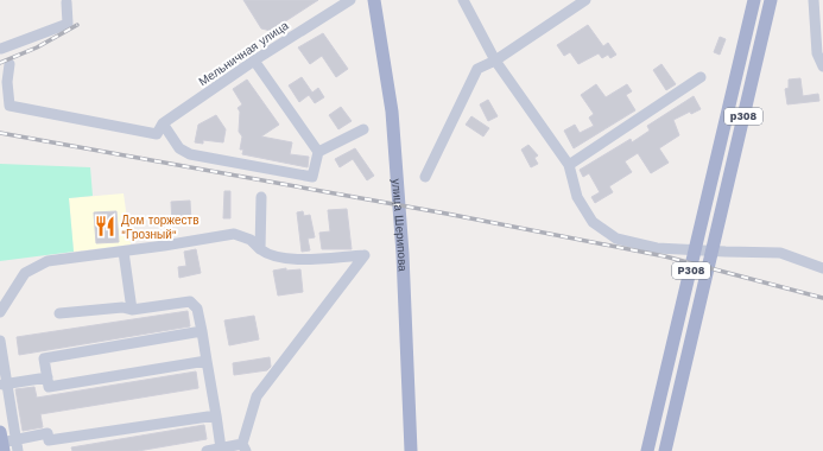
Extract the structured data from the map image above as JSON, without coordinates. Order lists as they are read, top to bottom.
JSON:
{
  "streets": {
    "main road": ["p308", "улица Шерипова", "P308"],
    "street": ["Мельничная улица"]
  },
  "places": {
    "restaurant": ["Дом торжеств \"Грозный\""]
  }
}
